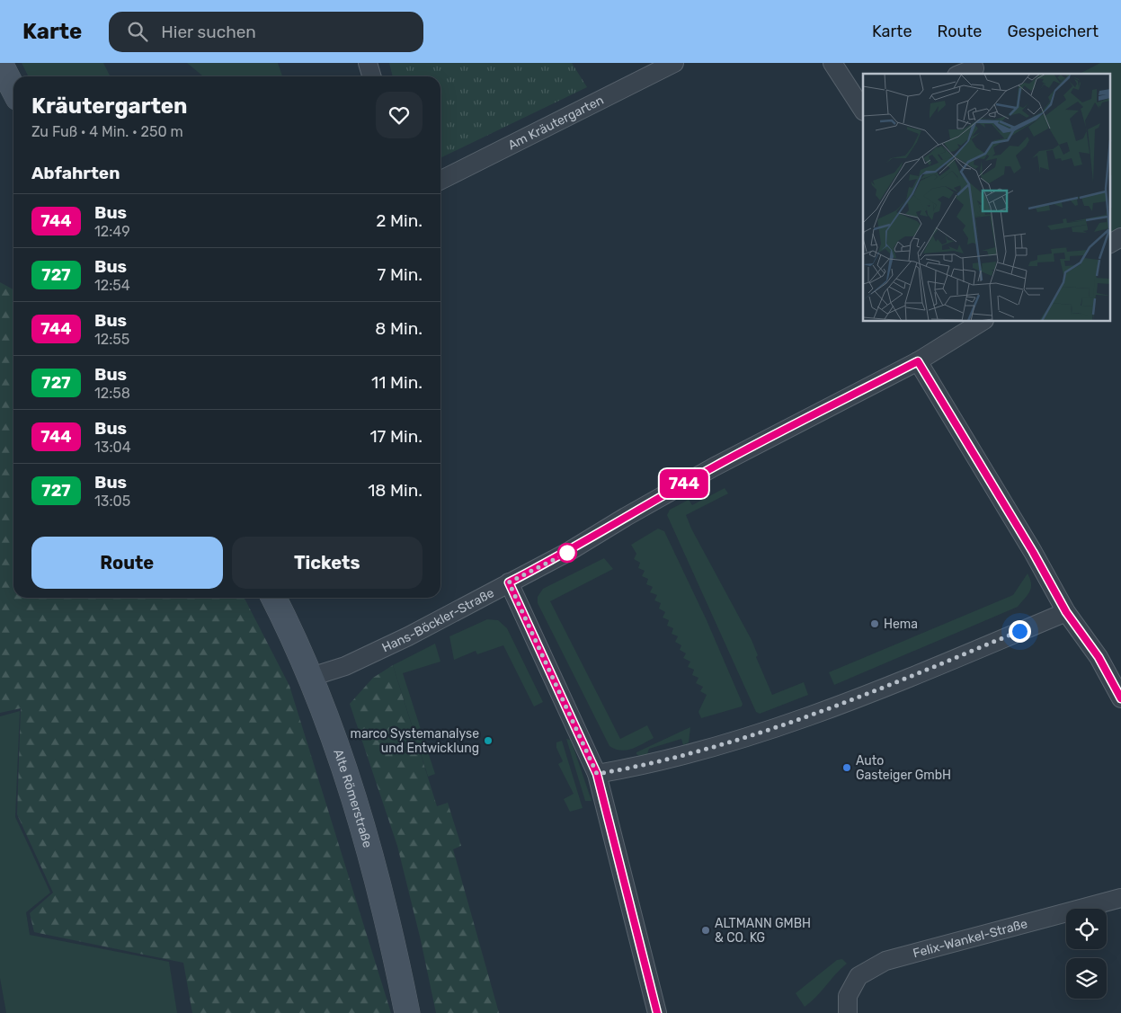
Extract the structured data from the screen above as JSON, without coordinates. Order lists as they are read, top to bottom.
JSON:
{
  "streets": {
    "main road": ["Alte Römerstraße"],
    "street": ["Am Kräutergarten", "Hans-Böckler-Straße", "Felix-Wankel-Straße"]
  },
  "crossings": [
    ["Hans-Böckler-Straße", "Alte Römerstraße"]
  ],
  "places": [
    "Hema",
    "marco Systemanalyse und Entwicklung",
    "Auto Gasteiger GmbH",
    "ALTMANN GMBH & CO. KG"
  ],
  "lines": ["bus line 744"],
  "page": {
    "header": "Karte",
    "search": "Hier suchen",
    "nav": ["Karte", "Route", "Gespeichert"],
    "on_map": "744",
    "heading": [
      ["Kräutergarten", "Zu Fuß · 4 Min. · 250 m"],
      "Abfahrten"
    ],
    "list": [
      {
        "mark": "744",
        "name": "Bus",
        "note": "12:49",
        "value": "2 Min."
      },
      {
        "mark": "727",
        "name": "Bus",
        "note": "12:54",
        "value": "7 Min."
      },
      {
        "mark": "744",
        "name": "Bus",
        "note": "12:55",
        "value": "8 Min."
      },
      {
        "mark": "727",
        "name": "Bus",
        "note": "12:58",
        "value": "11 Min."
      },
      {
        "mark": "744",
        "name": "Bus",
        "note": "13:04",
        "value": "17 Min."
      },
      {
        "mark": "727",
        "name": "Bus",
        "note": "13:05",
        "value": "18 Min."
      }
    ],
    "buttons": ["Route", "Tickets"]
  }
}
